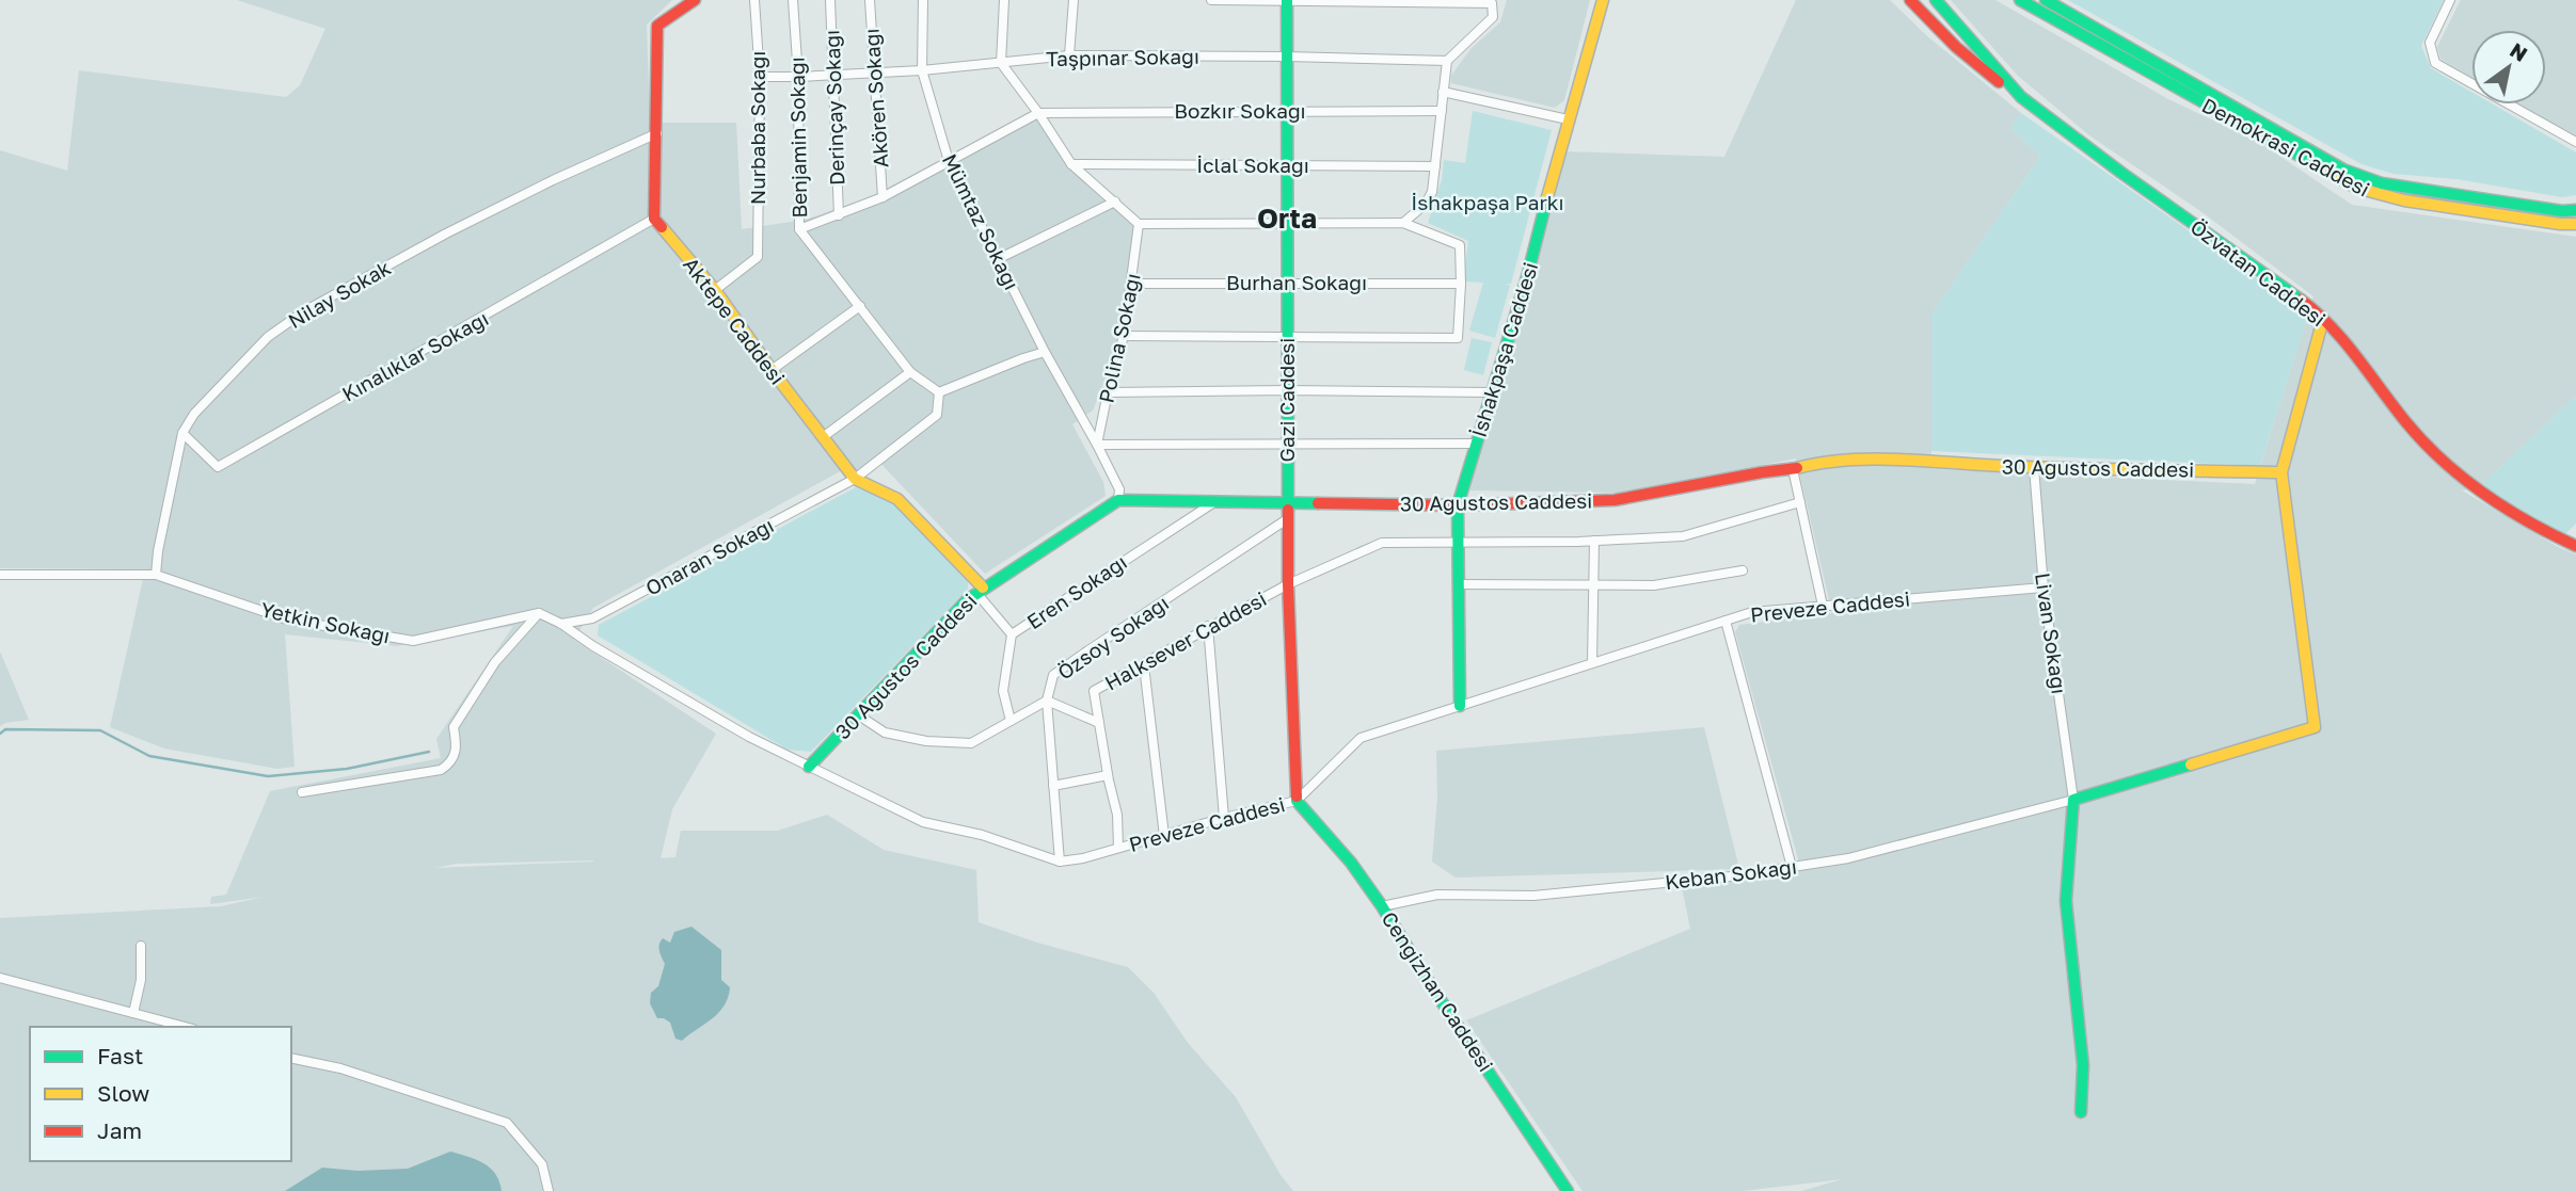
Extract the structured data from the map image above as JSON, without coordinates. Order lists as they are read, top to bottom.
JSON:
{
  "streets": {
    "street": [
      "Taşpınar Sokağı",
      "Akören Sokağı",
      "Derinçay Sokağı",
      "Bozkır Sokağı",
      "Nurbaba Sokağı",
      "Benjamin Sokağı",
      "Demokrasi Caddesi",
      "İclal Sokağı",
      "Mümtaz Sokağı",
      "Özvatan Caddesi",
      "Burhan Sokağı",
      "Nilay Sokak",
      "Aktepe Caddesi",
      "Polina Sokağı",
      "İshakpaşa Caddesi",
      "Kınalıklar Sokağı",
      "Gazi Caddesi",
      "30 Ağustos Caddesi",
      "Onaran Sokağı",
      "Eren Sokağı",
      "Preveze Caddesi",
      "Yetkin Sokağı",
      "Livan Sokağı",
      "Özsoy Sokağı",
      "Halksever Caddesi",
      "Keban Sokağı",
      "Cengizhan Caddesi"
    ]
  },
  "crossings": [
    ["Taşpınar Sokağı", "Akören Sokağı"],
    ["Taşpınar Sokağı", "Derinçay Sokağı"],
    ["Taşpınar Sokağı", "Nurbaba Sokağı"],
    ["Taşpınar Sokağı", "Benjamin Sokağı"],
    ["Taşpınar Sokağı", "Mümtaz Sokağı"],
    ["Taşpınar Sokağı", "Gazi Caddesi"],
    ["Bozkır Sokağı", "Gazi Caddesi"],
    ["Nurbaba Sokağı", "Aktepe Caddesi"],
    ["Benjamin Sokağı", "Onaran Sokağı"],
    ["İclal Sokağı", "Gazi Caddesi"],
    ["Mümtaz Sokağı", "Polina Sokağı"],
    ["Burhan Sokağı", "Polina Sokağı"],
    ["Burhan Sokağı", "Gazi Caddesi"],
    ["Nilay Sokak", "Kınalıklar Sokağı"],
    ["Nilay Sokak", "Yetkin Sokağı"],
    ["Aktepe Caddesi", "Kınalıklar Sokağı"],
    ["Aktepe Caddesi", "30 Ağustos Caddesi"],
    ["Aktepe Caddesi", "Onaran Sokağı"],
    ["İshakpaşa Caddesi", "30 Ağustos Caddesi"],
    ["İshakpaşa Caddesi", "Preveze Caddesi"],
    ["İshakpaşa Caddesi", "Halksever Caddesi"],
    ["Gazi Caddesi", "30 Ağustos Caddesi"],
    ["Gazi Caddesi", "Preveze Caddesi"],
    ["Gazi Caddesi", "Özsoy Sokağı"],
    ["Gazi Caddesi", "Halksever Caddesi"],
    ["Gazi Caddesi", "Cengizhan Caddesi"],
    ["30 Ağustos Caddesi", "Eren Sokağı"],
    ["30 Ağustos Caddesi", "Preveze Caddesi"],
    ["30 Ağustos Caddesi", "Livan Sokağı"],
    ["30 Ağustos Caddesi", "Özsoy Sokağı"],
    ["Onaran Sokağı", "Preveze Caddesi"],
    ["Eren Sokağı", "Özsoy Sokağı"],
    ["Preveze Caddesi", "Livan Sokağı"],
    ["Preveze Caddesi", "Halksever Caddesi"],
    ["Preveze Caddesi", "Cengizhan Caddesi"],
    ["Livan Sokağı", "Keban Sokağı"],
    ["Keban Sokağı", "Cengizhan Caddesi"]
  ],
  "districts": ["Orta"],
  "parks": ["İshakpaşa Parkı"],
  "legend": ["Fast", "Slow", "Jam"],
  "north": "top right"
}
